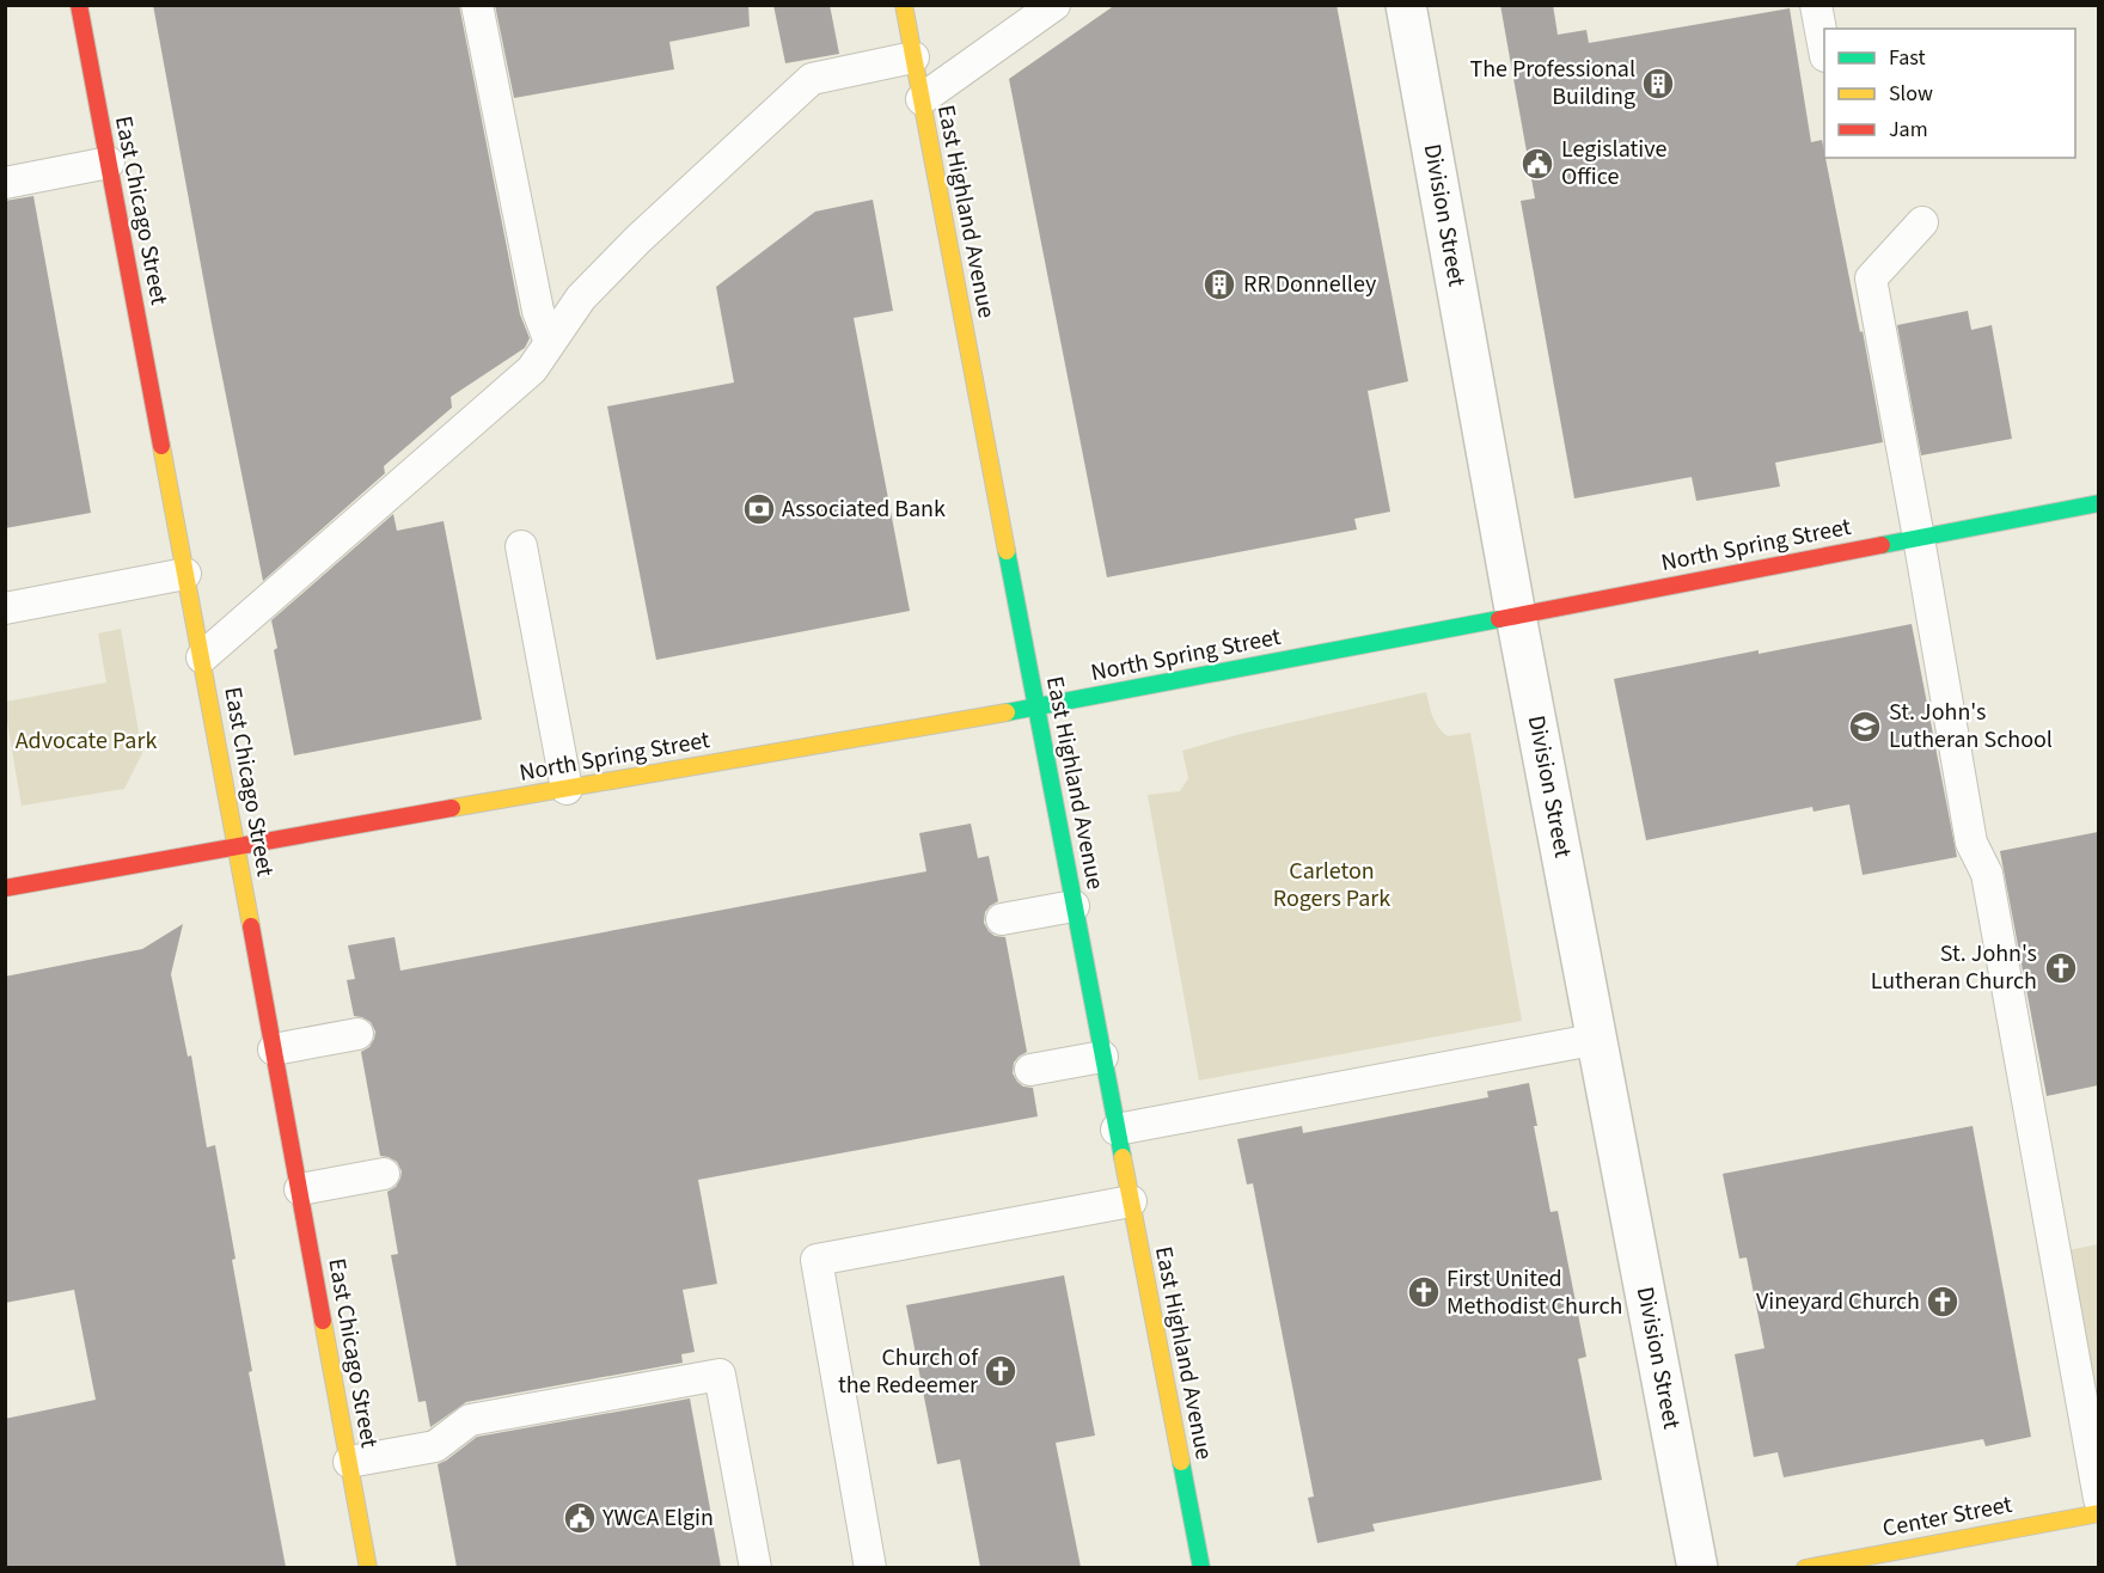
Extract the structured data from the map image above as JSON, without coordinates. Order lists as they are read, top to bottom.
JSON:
{
  "streets": {
    "street": [
      "East Chicago Street",
      "East Highland Avenue",
      "Division Street",
      "North Spring Street",
      "Center Street"
    ]
  },
  "crossings": [
    ["East Chicago Street", "North Spring Street"],
    ["East Highland Avenue", "North Spring Street"],
    ["Division Street", "North Spring Street"]
  ],
  "parks": ["Advocate Park", "Carleton Rogers Park"],
  "places": {
    "building": ["The Professional Building", "RR Donnelley"],
    "public building": ["Legislative Office", "YWCA Elgin"],
    "bank": ["Associated Bank"],
    "school or university": ["St. John's Lutheran School"],
    "church": [
      "St. John's Lutheran Church",
      "First United Methodist Church",
      "Vineyard Church",
      "Church of the Redeemer"
    ]
  },
  "legend": ["Fast", "Slow", "Jam"]
}
